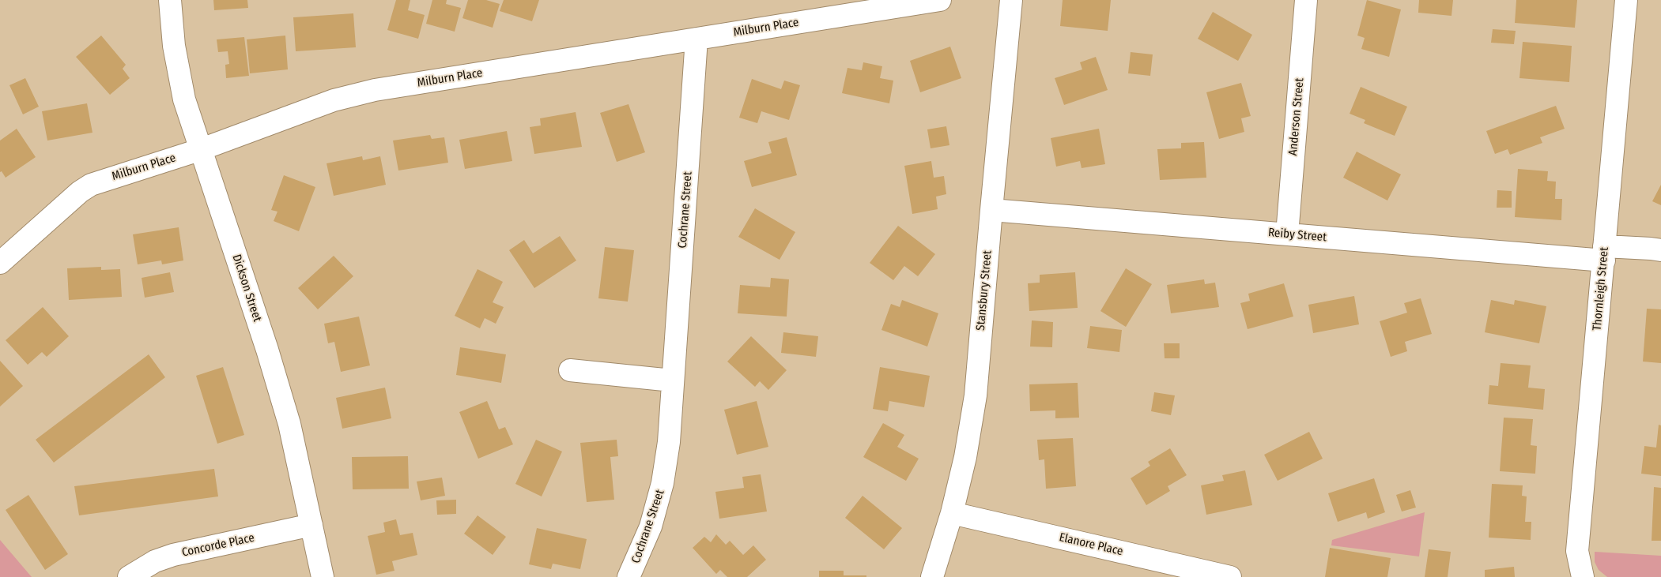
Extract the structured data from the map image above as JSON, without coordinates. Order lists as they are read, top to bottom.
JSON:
{
  "streets": {
    "street": [
      "Milburn Place",
      "Anderson Street",
      "Cochrane Street",
      "Reiby Street",
      "Dickson Street",
      "Thornleigh Street",
      "Stansbury Street",
      "Elanore Place",
      "Concorde Place"
    ]
  },
  "crossings": [
    ["Milburn Place", "Cochrane Street"],
    ["Milburn Place", "Dickson Street"],
    ["Anderson Street", "Reiby Street"],
    ["Reiby Street", "Thornleigh Street"],
    ["Reiby Street", "Stansbury Street"],
    ["Dickson Street", "Concorde Place"],
    ["Stansbury Street", "Elanore Place"]
  ]
}
